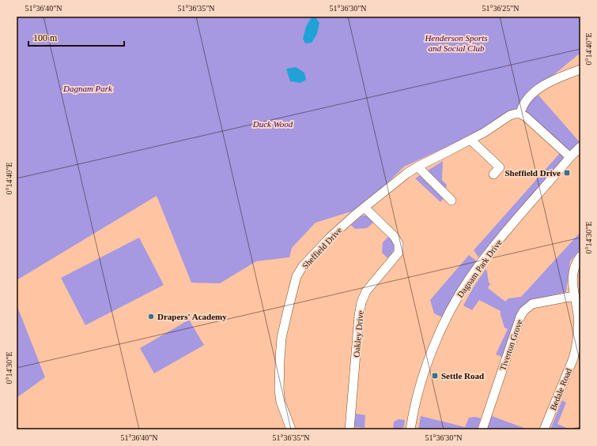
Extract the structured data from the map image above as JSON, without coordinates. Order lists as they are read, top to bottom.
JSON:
{
  "streets": {
    "street": [
      "Sheffield Drive",
      "Dagnam Park Drive",
      "Oakley Drive",
      "Tiverton Grove",
      "Bedale Road"
    ]
  },
  "crossings": [
    ["Sheffield Drive", "Oakley Drive"],
    ["Tiverton Grove", "Bedale Road"]
  ],
  "parks": ["Henderson Sports and Social Club", "Dagnam Park", "Duck Wood"],
  "places": {
    "transit": ["Sheffield Drive", "Settle Road"],
    "other": ["Drapers' Academy"]
  },
  "scale_bar": "100 m",
  "coordinates": [
    "51°36'40\"N",
    "51°36'35\"N",
    "51°36'30\"N",
    "51°36'25\"N",
    "0°14'40\"E",
    "0°14'30\"E"
  ]
}
